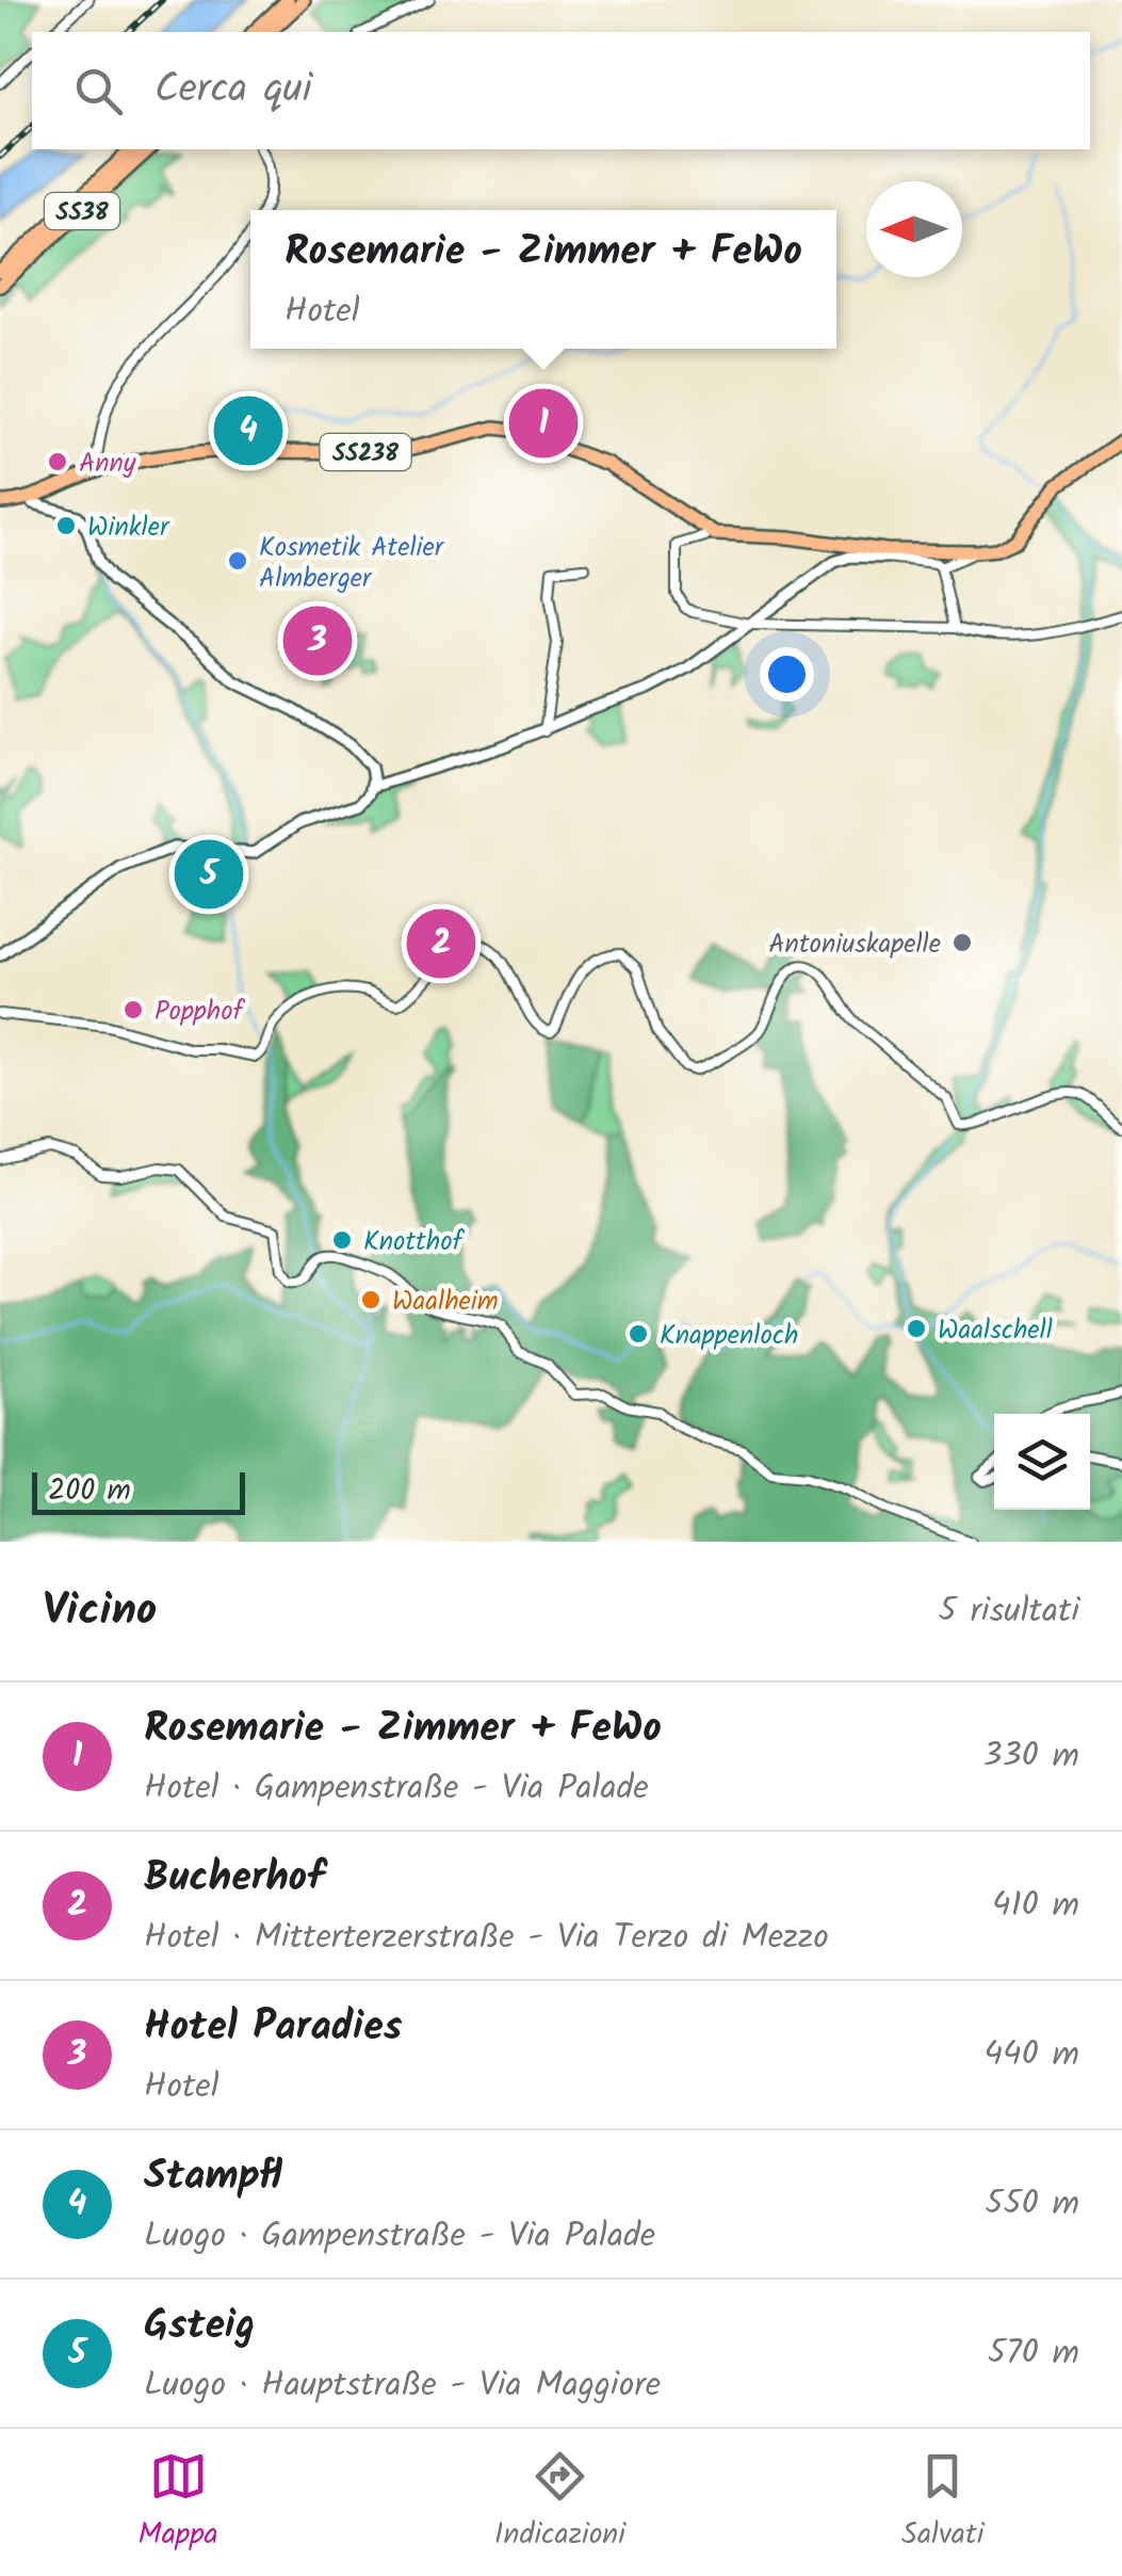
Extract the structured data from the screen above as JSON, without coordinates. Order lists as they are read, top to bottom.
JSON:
{
  "streets": {
    "main road": ["SS38", "SS238"]
  },
  "places": [
    "Anny",
    "Winkler",
    "Kosmetik Atelier Almberger",
    "Antoniuskapelle",
    "Popphof",
    "Knotthof",
    "Waalheim",
    "Waalschell",
    "Knappenloch"
  ],
  "scale_bar": "200 m",
  "north": "left",
  "page": {
    "search": "Cerca qui",
    "popup": ["Rosemarie - Zimmer + FeWo", "Hotel"],
    "pins": [
      "1",
      "4",
      "3",
      "5",
      "2"
    ],
    "scale": "200 m",
    "heading": ["Vicino", "5 risultati"],
    "list": [
      {
        "mark": "1",
        "name": "Rosemarie - Zimmer + FeWo",
        "note": "Hotel · Gampenstraße - Via Palade",
        "value": "330 m"
      },
      {
        "mark": "2",
        "name": "Bucherhof",
        "note": "Hotel · Mitterterzerstraße - Via Terzo di Mezzo",
        "value": "410 m"
      },
      {
        "mark": "3",
        "name": "Hotel Paradies",
        "note": "Hotel",
        "value": "440 m"
      },
      {
        "mark": "4",
        "name": "Stampfl",
        "note": "Luogo · Gampenstraße - Via Palade",
        "value": "550 m"
      },
      {
        "mark": "5",
        "name": "Gsteig",
        "note": "Luogo · Hauptstraße - Via Maggiore",
        "value": "570 m"
      }
    ],
    "nav": ["Mappa", "Indicazioni", "Salvati"]
  }
}
